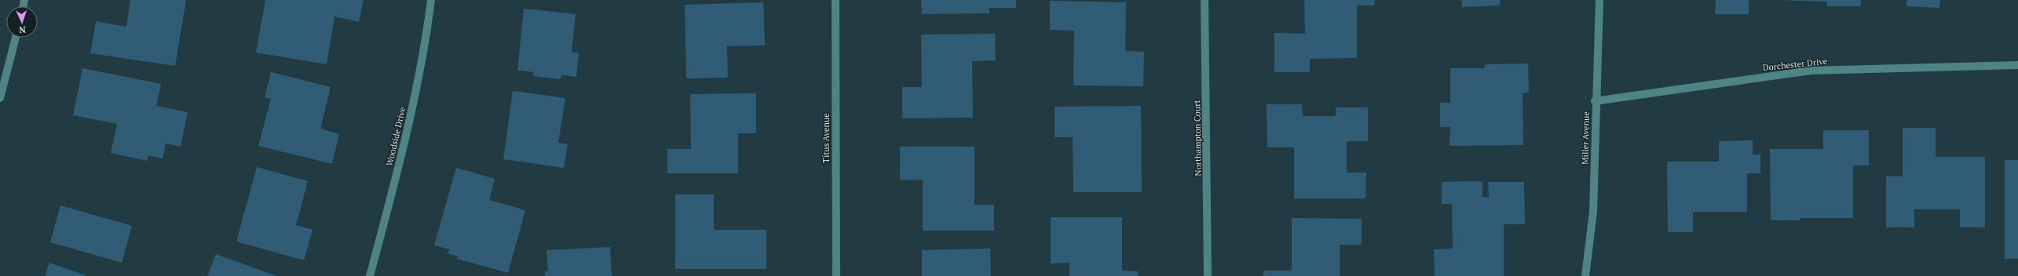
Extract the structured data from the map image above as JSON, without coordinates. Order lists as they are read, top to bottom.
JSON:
{
  "streets": {
    "street": [
      "Dorchester Drive",
      "Woodside Drive",
      "Titus Avenue",
      "Northampton Court",
      "Miller Avenue"
    ]
  },
  "crossings": [
    ["Dorchester Drive", "Miller Avenue"]
  ],
  "north": "bottom"
}
